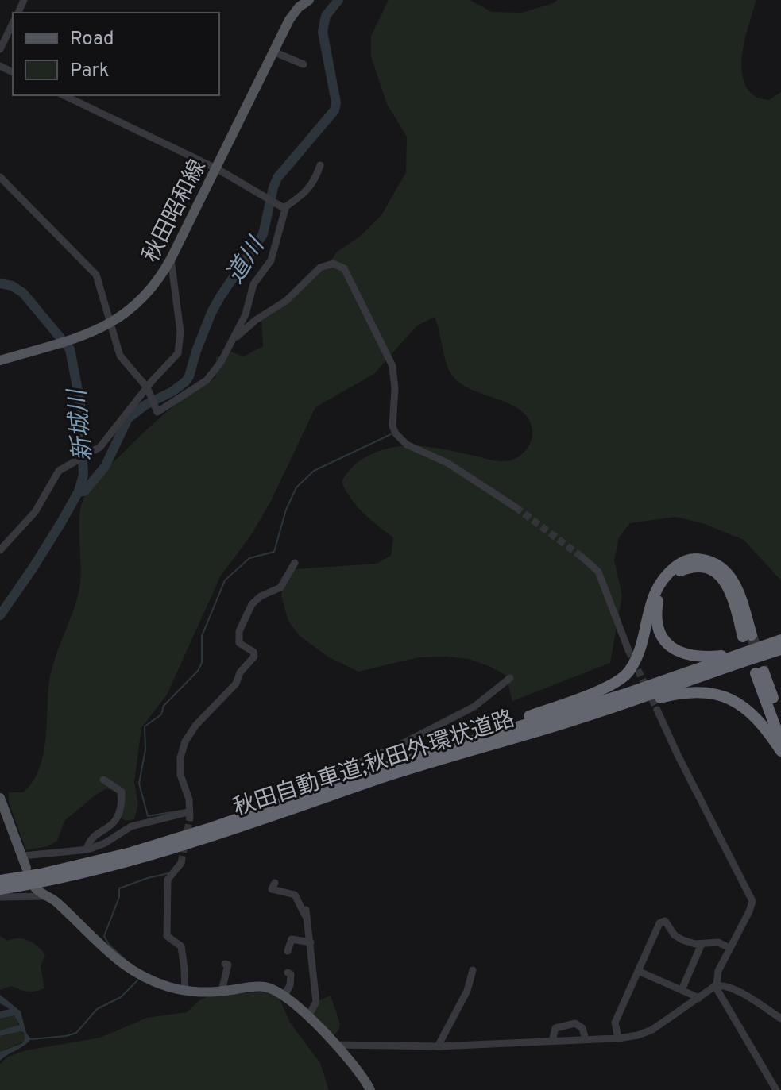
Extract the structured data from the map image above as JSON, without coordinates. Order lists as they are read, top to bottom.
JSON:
{
  "streets": {
    "highway": ["秋田自動車道;秋田外環状道路"],
    "main road": ["秋田昭和線"]
  },
  "water": ["道川", "新城川"],
  "legend": ["Road", "Park"]
}
